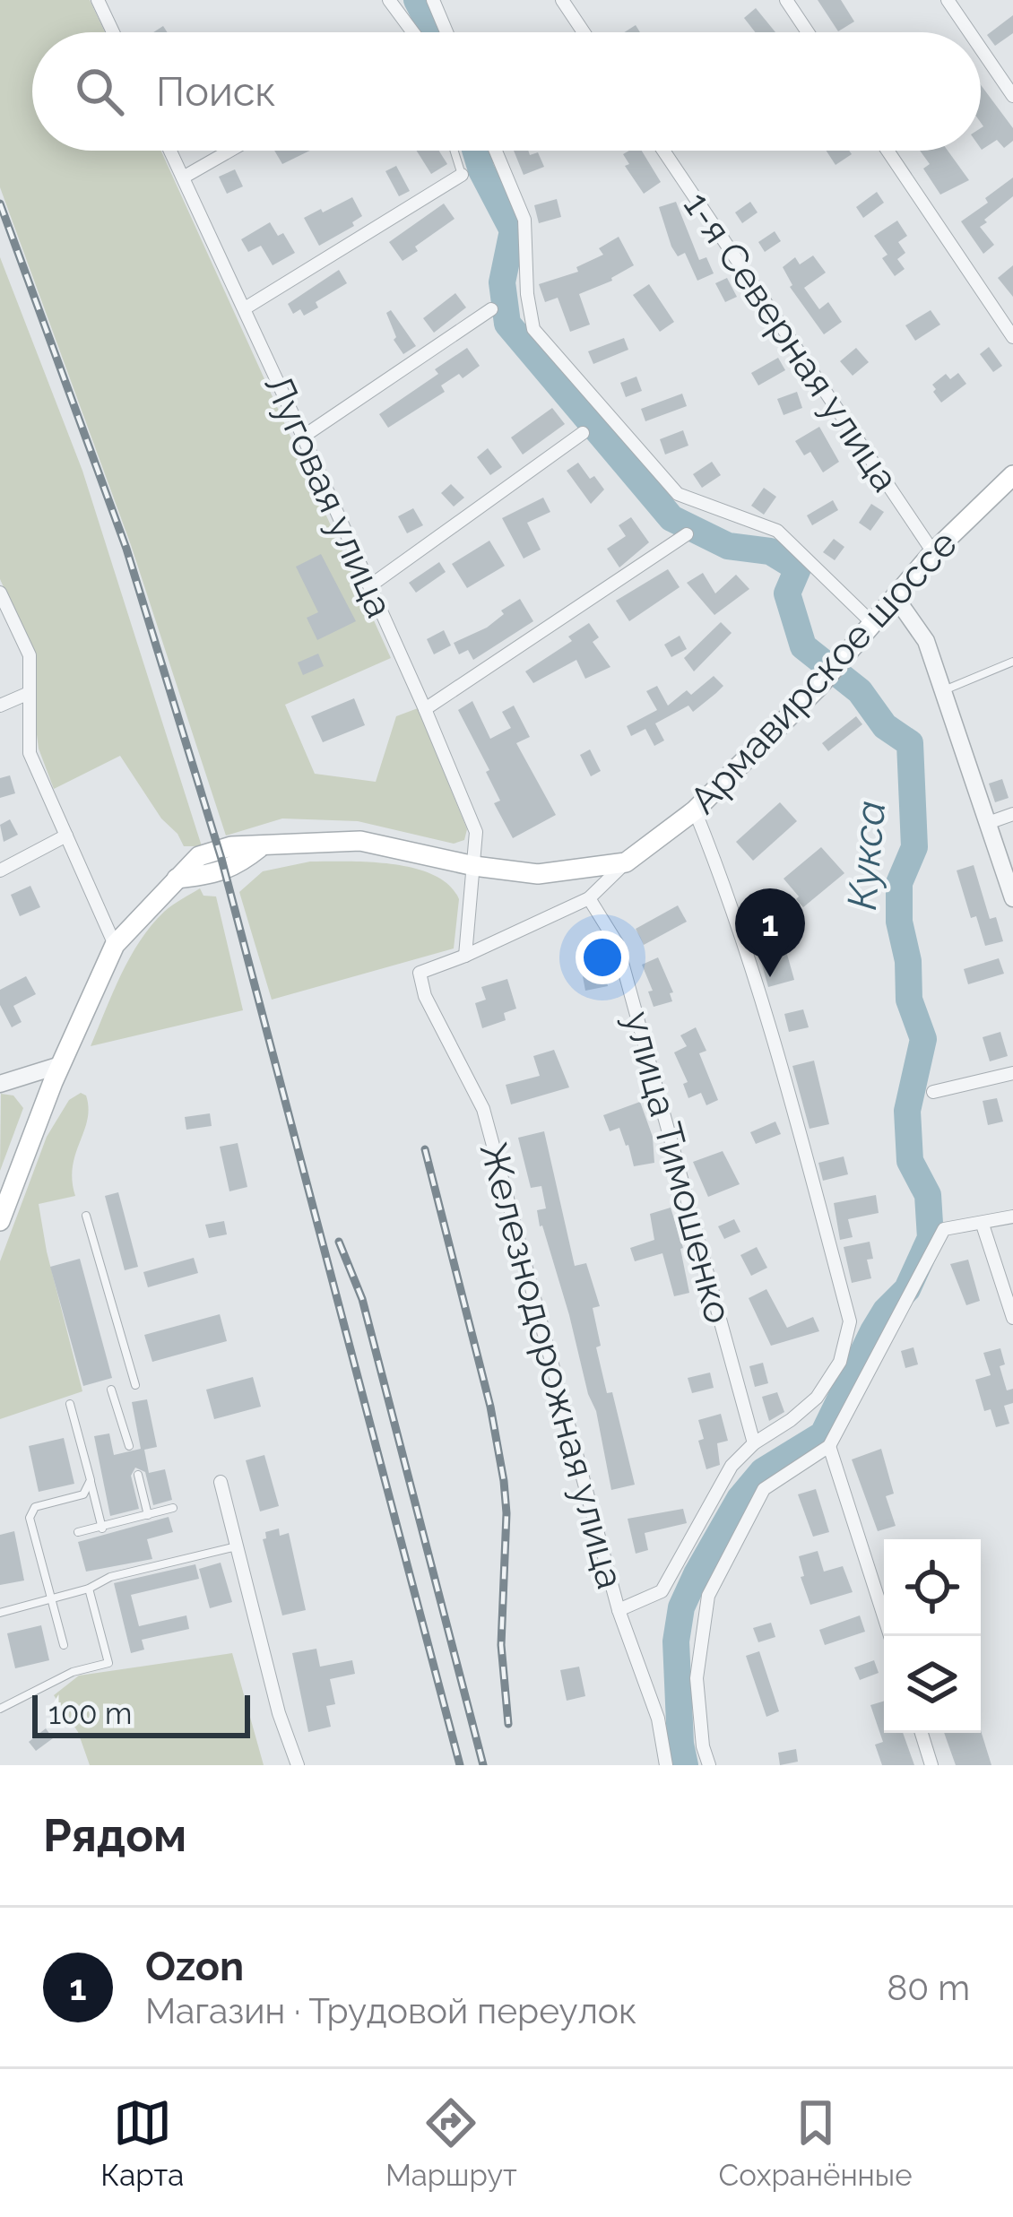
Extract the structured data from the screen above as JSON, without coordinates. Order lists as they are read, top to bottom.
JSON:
{
  "streets": {
    "main road": ["Армавирское шоссе"],
    "street": [
      "1-я Северная улица",
      "Луговая улица",
      "улица Тимошенко",
      "Железнодорожная улица"
    ]
  },
  "crossings": [
    ["1-я Северная улица", "Армавирское шоссе"],
    ["Луговая улица", "Армавирское шоссе"],
    ["Армавирское шоссе", "улица Тимошенко"],
    ["Армавирское шоссе", "Железнодорожная улица"]
  ],
  "water": ["Кукса"],
  "scale_bar": "100 m",
  "page": {
    "search": "Поиск",
    "pins": "1",
    "scale": "100 m",
    "heading": "Рядом",
    "list": [
      {
        "mark": "1",
        "name": "Ozon",
        "note": "Магазин · Трудовой переулок",
        "value": "80 m"
      }
    ],
    "nav": ["Карта", "Маршрут", "Сохранённые"]
  }
}
